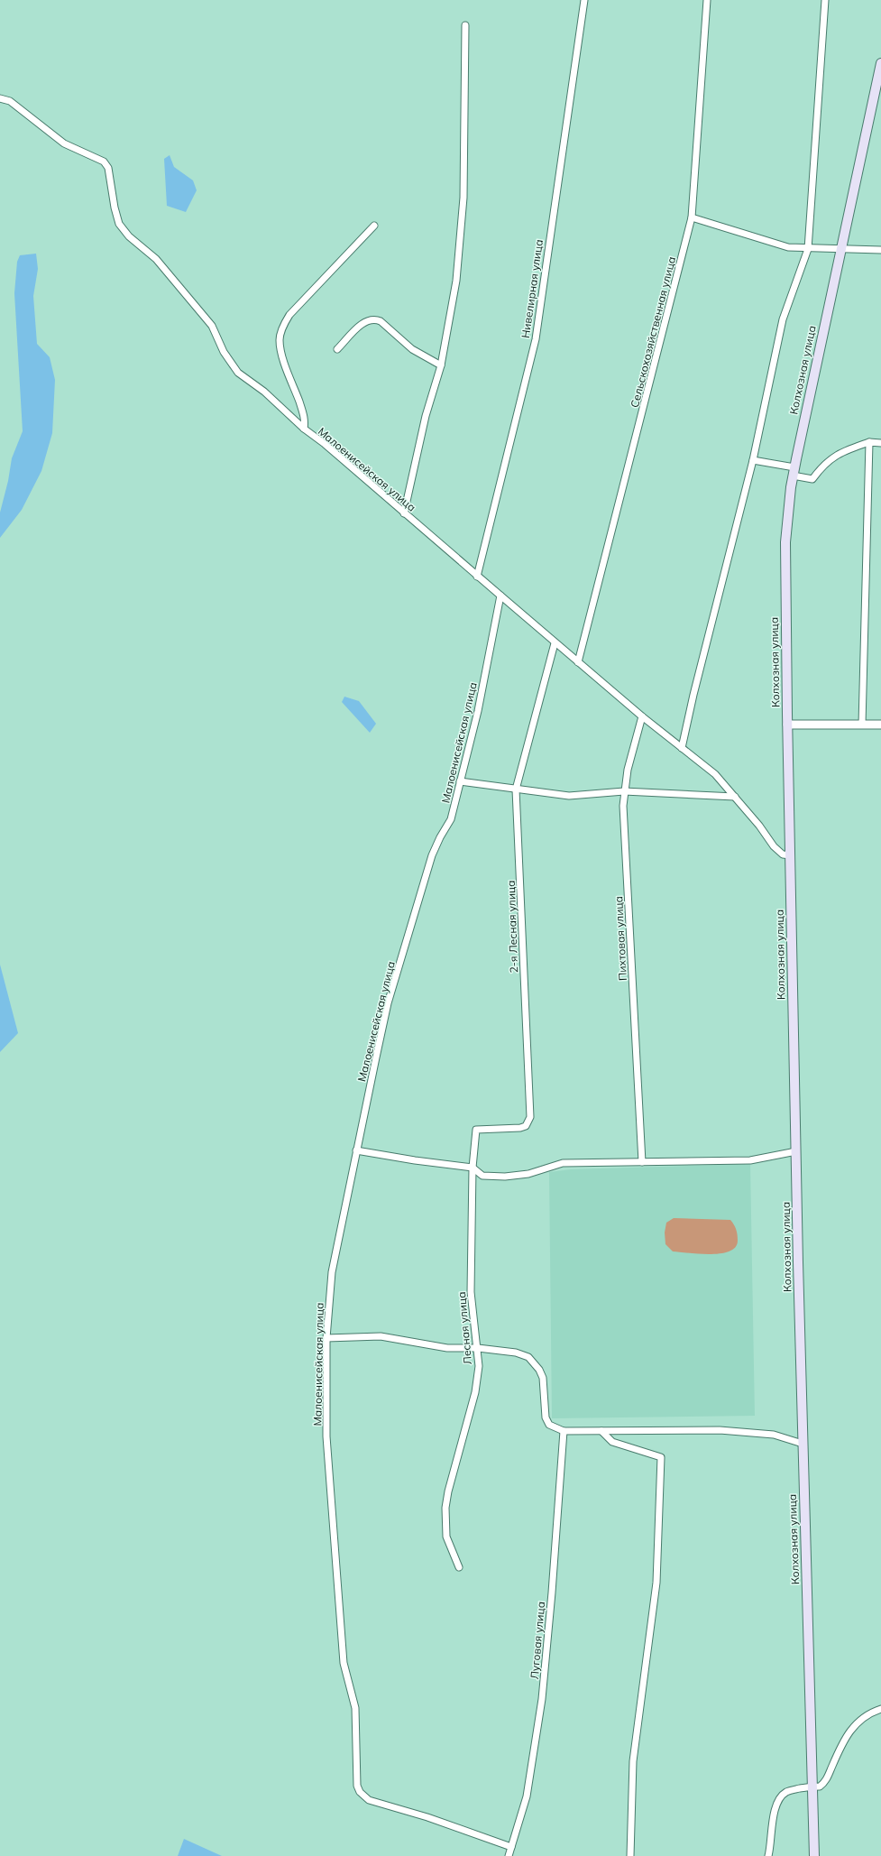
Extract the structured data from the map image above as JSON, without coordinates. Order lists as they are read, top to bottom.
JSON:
{
  "streets": {
    "main road": ["Колхозная улица"],
    "street": [
      "Нивелирная улица",
      "Сельскохозяйственная улица",
      "Малоенисейская улица",
      "2-я Лесная улица",
      "Пихтовая улица",
      "Лесная улица",
      "Луговая улица"
    ]
  },
  "crossings": [
    ["Нивелирная улица", "Малоенисейская улица"],
    ["Малоенисейская улица", "Луговая улица"],
    ["2-я Лесная улица", "Лесная улица"]
  ]
}
